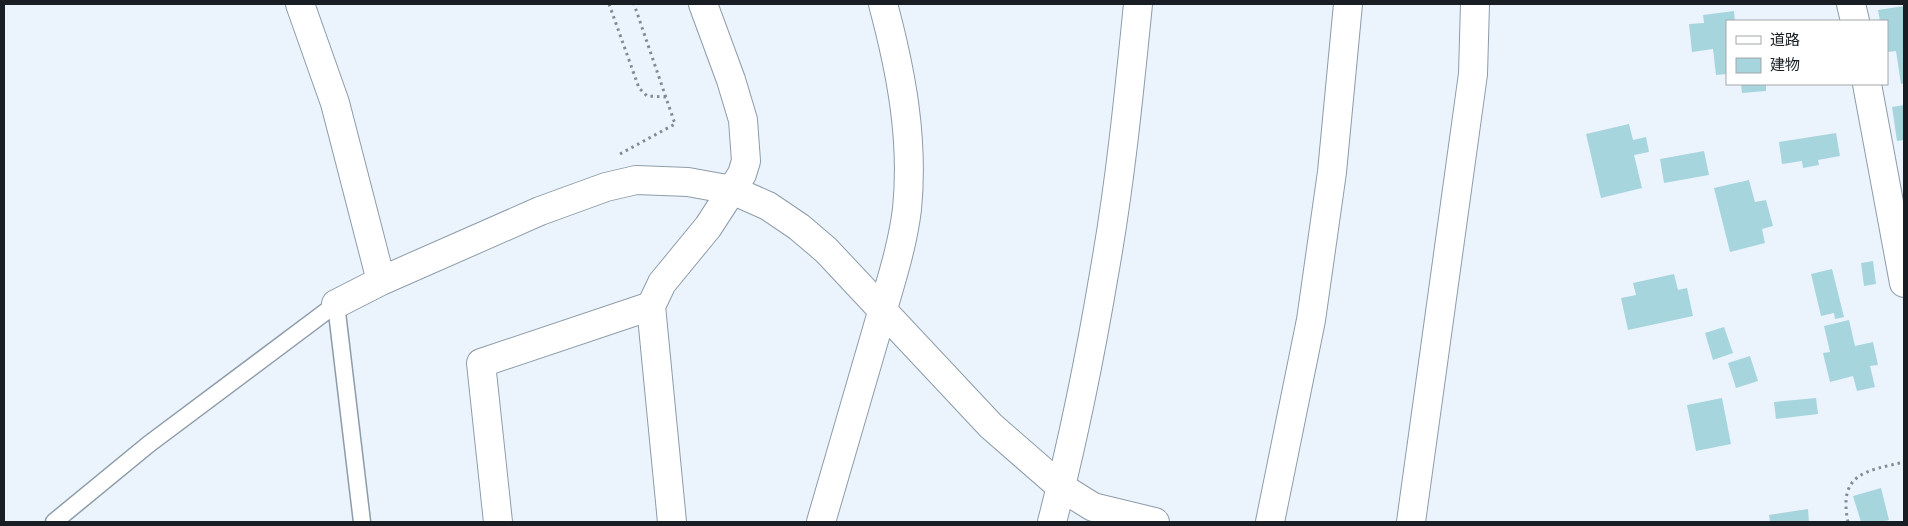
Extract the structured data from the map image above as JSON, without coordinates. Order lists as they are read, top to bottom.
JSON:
{
  "legend": ["道路", "建物"]
}
